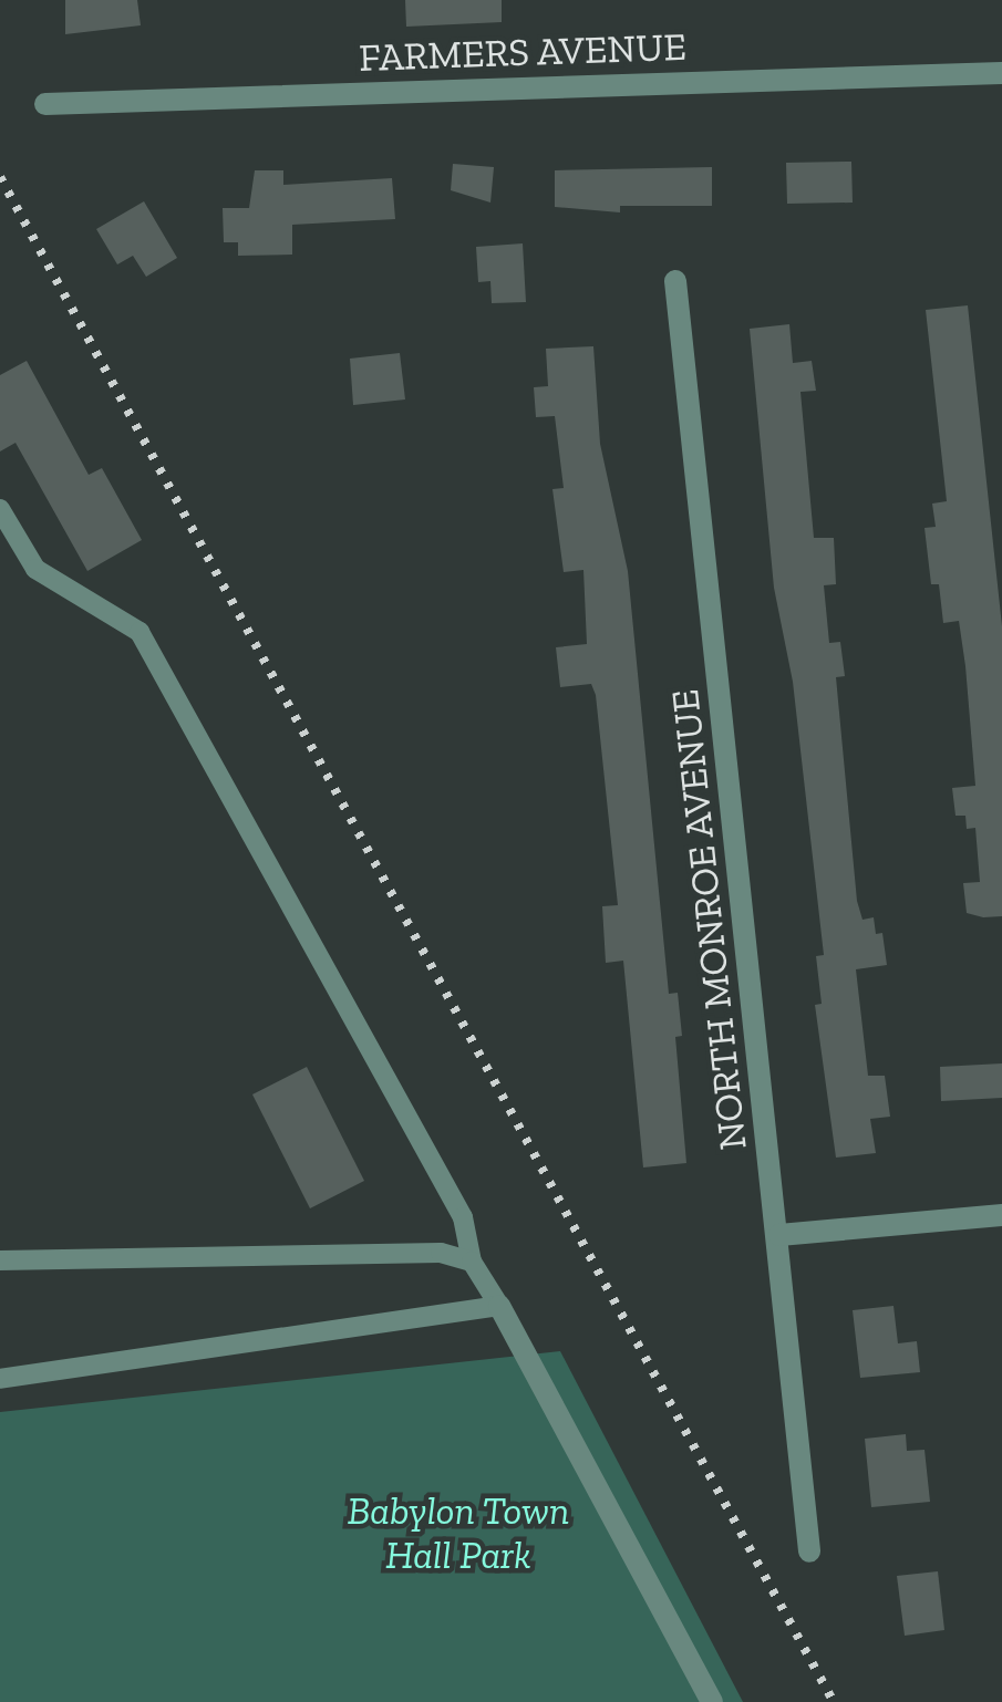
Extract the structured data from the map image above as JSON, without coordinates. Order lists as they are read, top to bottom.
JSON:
{
  "streets": {
    "street": ["FARMERS AVENUE", "NORTH MONROE AVENUE"]
  },
  "parks": ["Babylon Town Hall Park"]
}
